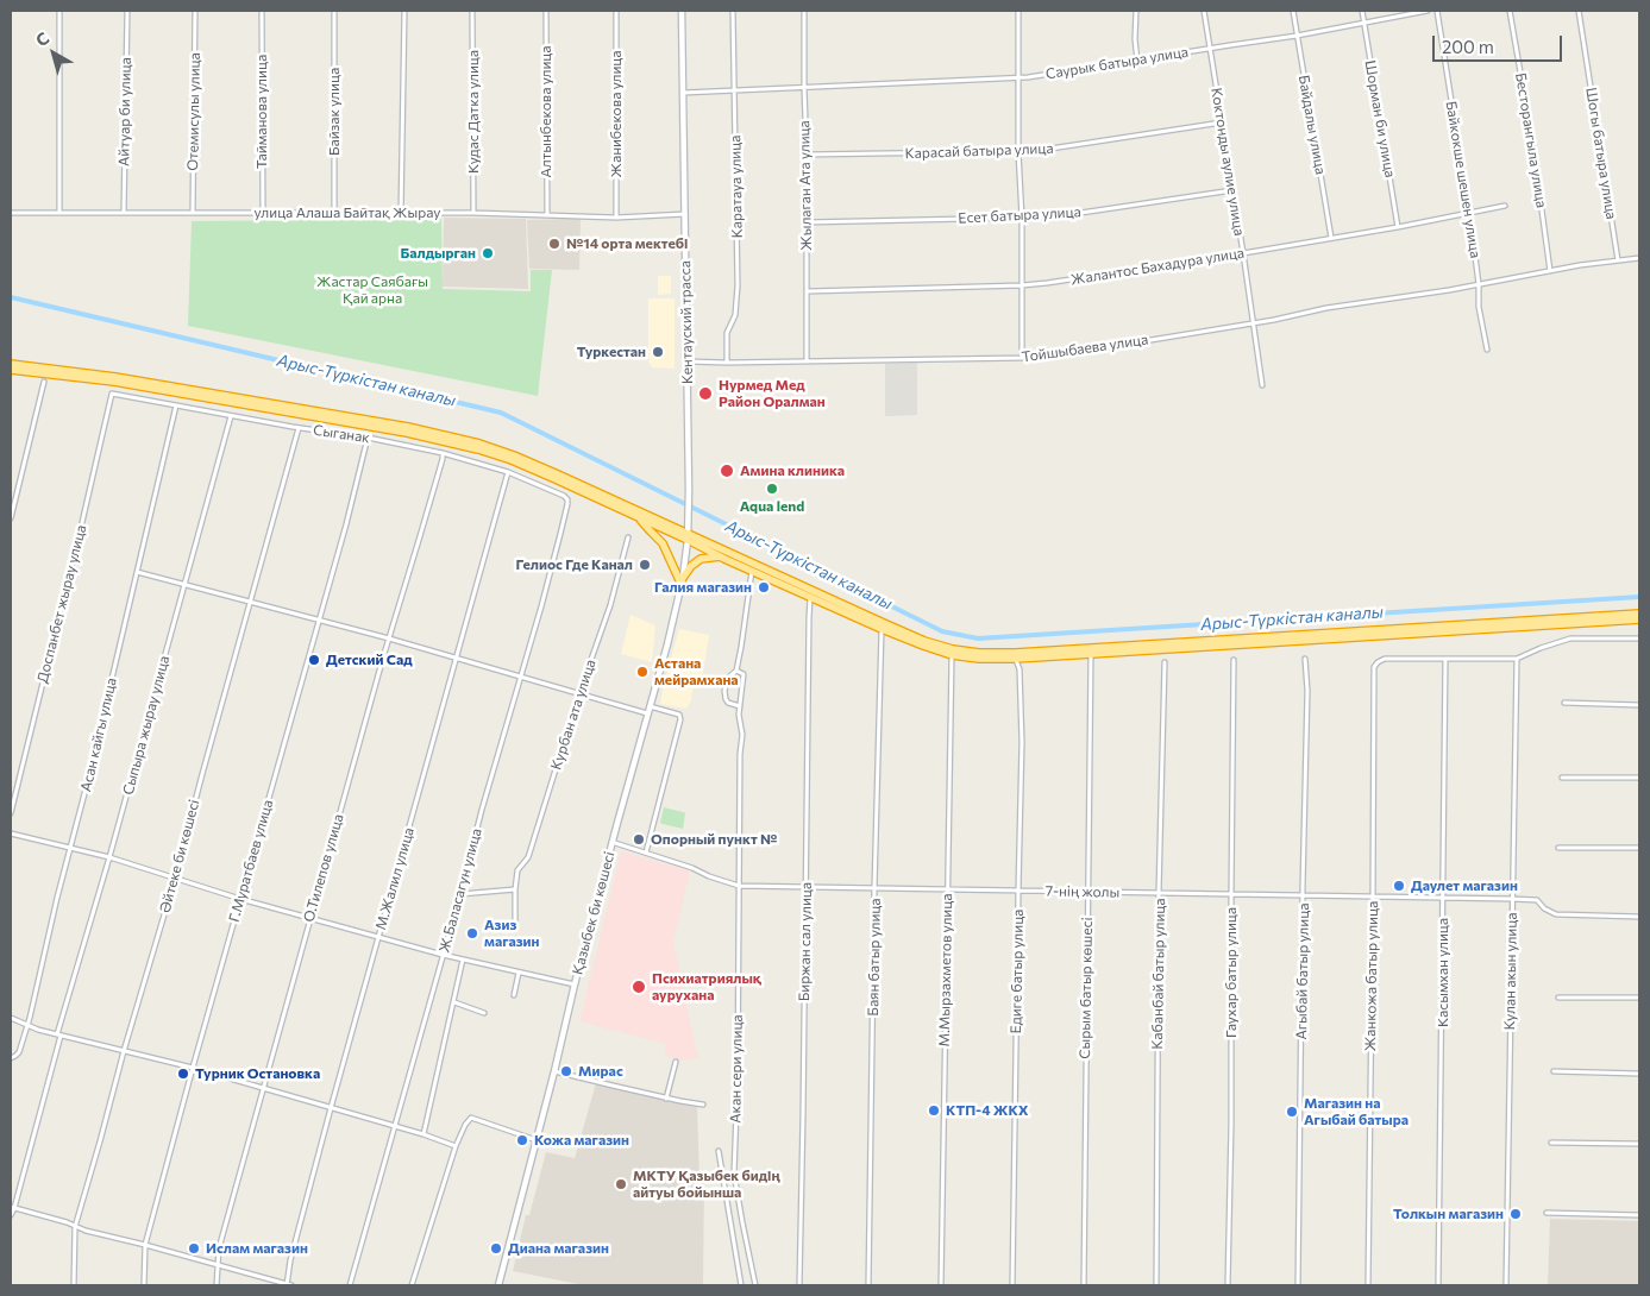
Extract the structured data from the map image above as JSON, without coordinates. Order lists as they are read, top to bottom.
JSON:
{
  "streets": {
    "main road": ["Кентауский трасса", "Қазыбек би көшесі"],
    "street": [
      "Саурык батыра улица",
      "Айтуар би улица",
      "Отемисулы улица",
      "Тайманова улица",
      "Байзак улица",
      "Кудас Датка улица",
      "Алтынбекова улица",
      "Жанибекова улица",
      "Шорман би улица",
      "Байдалы улица",
      "Бесторангыла улица",
      "Карасай батыра улица",
      "Шогы батыра улица",
      "Коктонды аулие улица",
      "Байкокше шешен улица",
      "Жылаган Ата улица",
      "Каратауа улица",
      "улица Алаша Байтақ Жырау",
      "Есет батыра улица",
      "Жалантос Бахадура улица",
      "Тойшыбаева улица",
      "Сыганак",
      "Доспанбет жырау улица",
      "Курбан ата улица",
      "Сыпыра жырау улица",
      "Асан кайгы улица",
      "Әйтеке би көшесі",
      "Г.Муратбаев улица",
      "О.Тилепов улица",
      "М.Жалил улица",
      "Ж.Баласагун улица",
      "7-нің жолы",
      "Биржан сал улица",
      "Баян батыр улица",
      "М.Мырзахметов улица",
      "Едиге батыр улица",
      "Агыбай батыр улица",
      "Кулан акын улица",
      "Гаухар батыр улица",
      "Касымхан улица",
      "Кабанбай батыр улица",
      "Жанкожа батыр улица",
      "Сырым батыр көшесі",
      "Акан сери улица"
    ]
  },
  "crossings": [
    ["Саурык батыра улица", "Шорман би улица"],
    ["Саурык батыра улица", "Байдалы улица"],
    ["Саурык батыра улица", "Коктонды аулие улица"],
    ["Саурык батыра улица", "Жылаган Ата улица"],
    ["Саурык батыра улица", "Каратауа улица"],
    ["Саурык батыра улица", "Кентауский трасса"],
    ["Айтуар би улица", "улица Алаша Байтақ Жырау"],
    ["Отемисулы улица", "улица Алаша Байтақ Жырау"],
    ["Тайманова улица", "улица Алаша Байтақ Жырау"],
    ["Байзак улица", "улица Алаша Байтақ Жырау"],
    ["Кудас Датка улица", "улица Алаша Байтақ Жырау"],
    ["Алтынбекова улица", "улица Алаша Байтақ Жырау"],
    ["Жанибекова улица", "улица Алаша Байтақ Жырау"],
    ["Шорман би улица", "Жалантос Бахадура улица"],
    ["Байдалы улица", "Жалантос Бахадура улица"],
    ["Бесторангыла улица", "Тойшыбаева улица"],
    ["Карасай батыра улица", "Коктонды аулие улица"],
    ["Карасай батыра улица", "Жылаган Ата улица"],
    ["Шогы батыра улица", "Тойшыбаева улица"],
    ["Коктонды аулие улица", "Есет батыра улица"],
    ["Коктонды аулие улица", "Жалантос Бахадура улица"],
    ["Коктонды аулие улица", "Тойшыбаева улица"],
    ["Байкокше шешен улица", "Жалантос Бахадура улица"],
    ["Байкокше шешен улица", "Тойшыбаева улица"],
    ["Жылаган Ата улица", "Есет батыра улица"],
    ["Жылаган Ата улица", "Жалантос Бахадура улица"],
    ["Жылаган Ата улица", "Тойшыбаева улица"],
    ["Каратауа улица", "Тойшыбаева улица"],
    ["улица Алаша Байтақ Жырау", "Кентауский трасса"],
    ["Кентауский трасса", "Тойшыбаева улица"],
    ["Кентауский трасса", "Қазыбек би көшесі"],
    ["Сыганак", "Доспанбет жырау улица"],
    ["Сыганак", "Сыпыра жырау улица"],
    ["Сыганак", "Асан кайгы улица"],
    ["Сыганак", "Әйтеке би көшесі"],
    ["Сыганак", "Г.Муратбаев улица"],
    ["Сыганак", "О.Тилепов улица"],
    ["Сыганак", "М.Жалил улица"],
    ["Сыганак", "Ж.Баласагун улица"],
    ["7-нің жолы", "Қазыбек би көшесі"],
    ["7-нің жолы", "Биржан сал улица"],
    ["7-нің жолы", "Баян батыр улица"],
    ["7-нің жолы", "М.Мырзахметов улица"],
    ["7-нің жолы", "Едиге батыр улица"],
    ["7-нің жолы", "Агыбай батыр улица"],
    ["7-нің жолы", "Кулан акын улица"],
    ["7-нің жолы", "Гаухар батыр улица"],
    ["7-нің жолы", "Касымхан улица"],
    ["7-нің жолы", "Кабанбай батыр улица"],
    ["7-нің жолы", "Жанкожа батыр улица"],
    ["7-нің жолы", "Сырым батыр көшесі"],
    ["7-нің жолы", "Акан сери улица"],
    ["Касымхан улица", "Жанкожа батыр улица"]
  ],
  "water": ["Арыс-Түркістан каналы"],
  "parks": ["Жастар Саябағы Қай арна"],
  "places": [
    "№14 орта мектебі",
    "Балдырган",
    "Туркестан",
    "Нурмед Мед Район Оралман",
    "Амина клиника",
    "Aqua lend",
    "Гелиос Где Канал",
    "Галия магазин",
    "Детский Сад",
    "Астана мейрамхана",
    "Опорный пункт №",
    "Даулет магазин",
    "Азиз магазин",
    "Психиатриялық аурухана",
    "Мирас",
    "Турник Остановка",
    "КТП-4 ЖКХ",
    "Магазин на Агыбай батыра",
    "Кожа магазин",
    "МКТУ Қазыбек бидің айтуы бойынша",
    "Толкын магазин",
    "Ислам магазин",
    "Диана магазин"
  ],
  "scale_bar": "200 m",
  "north": "top left"
}
